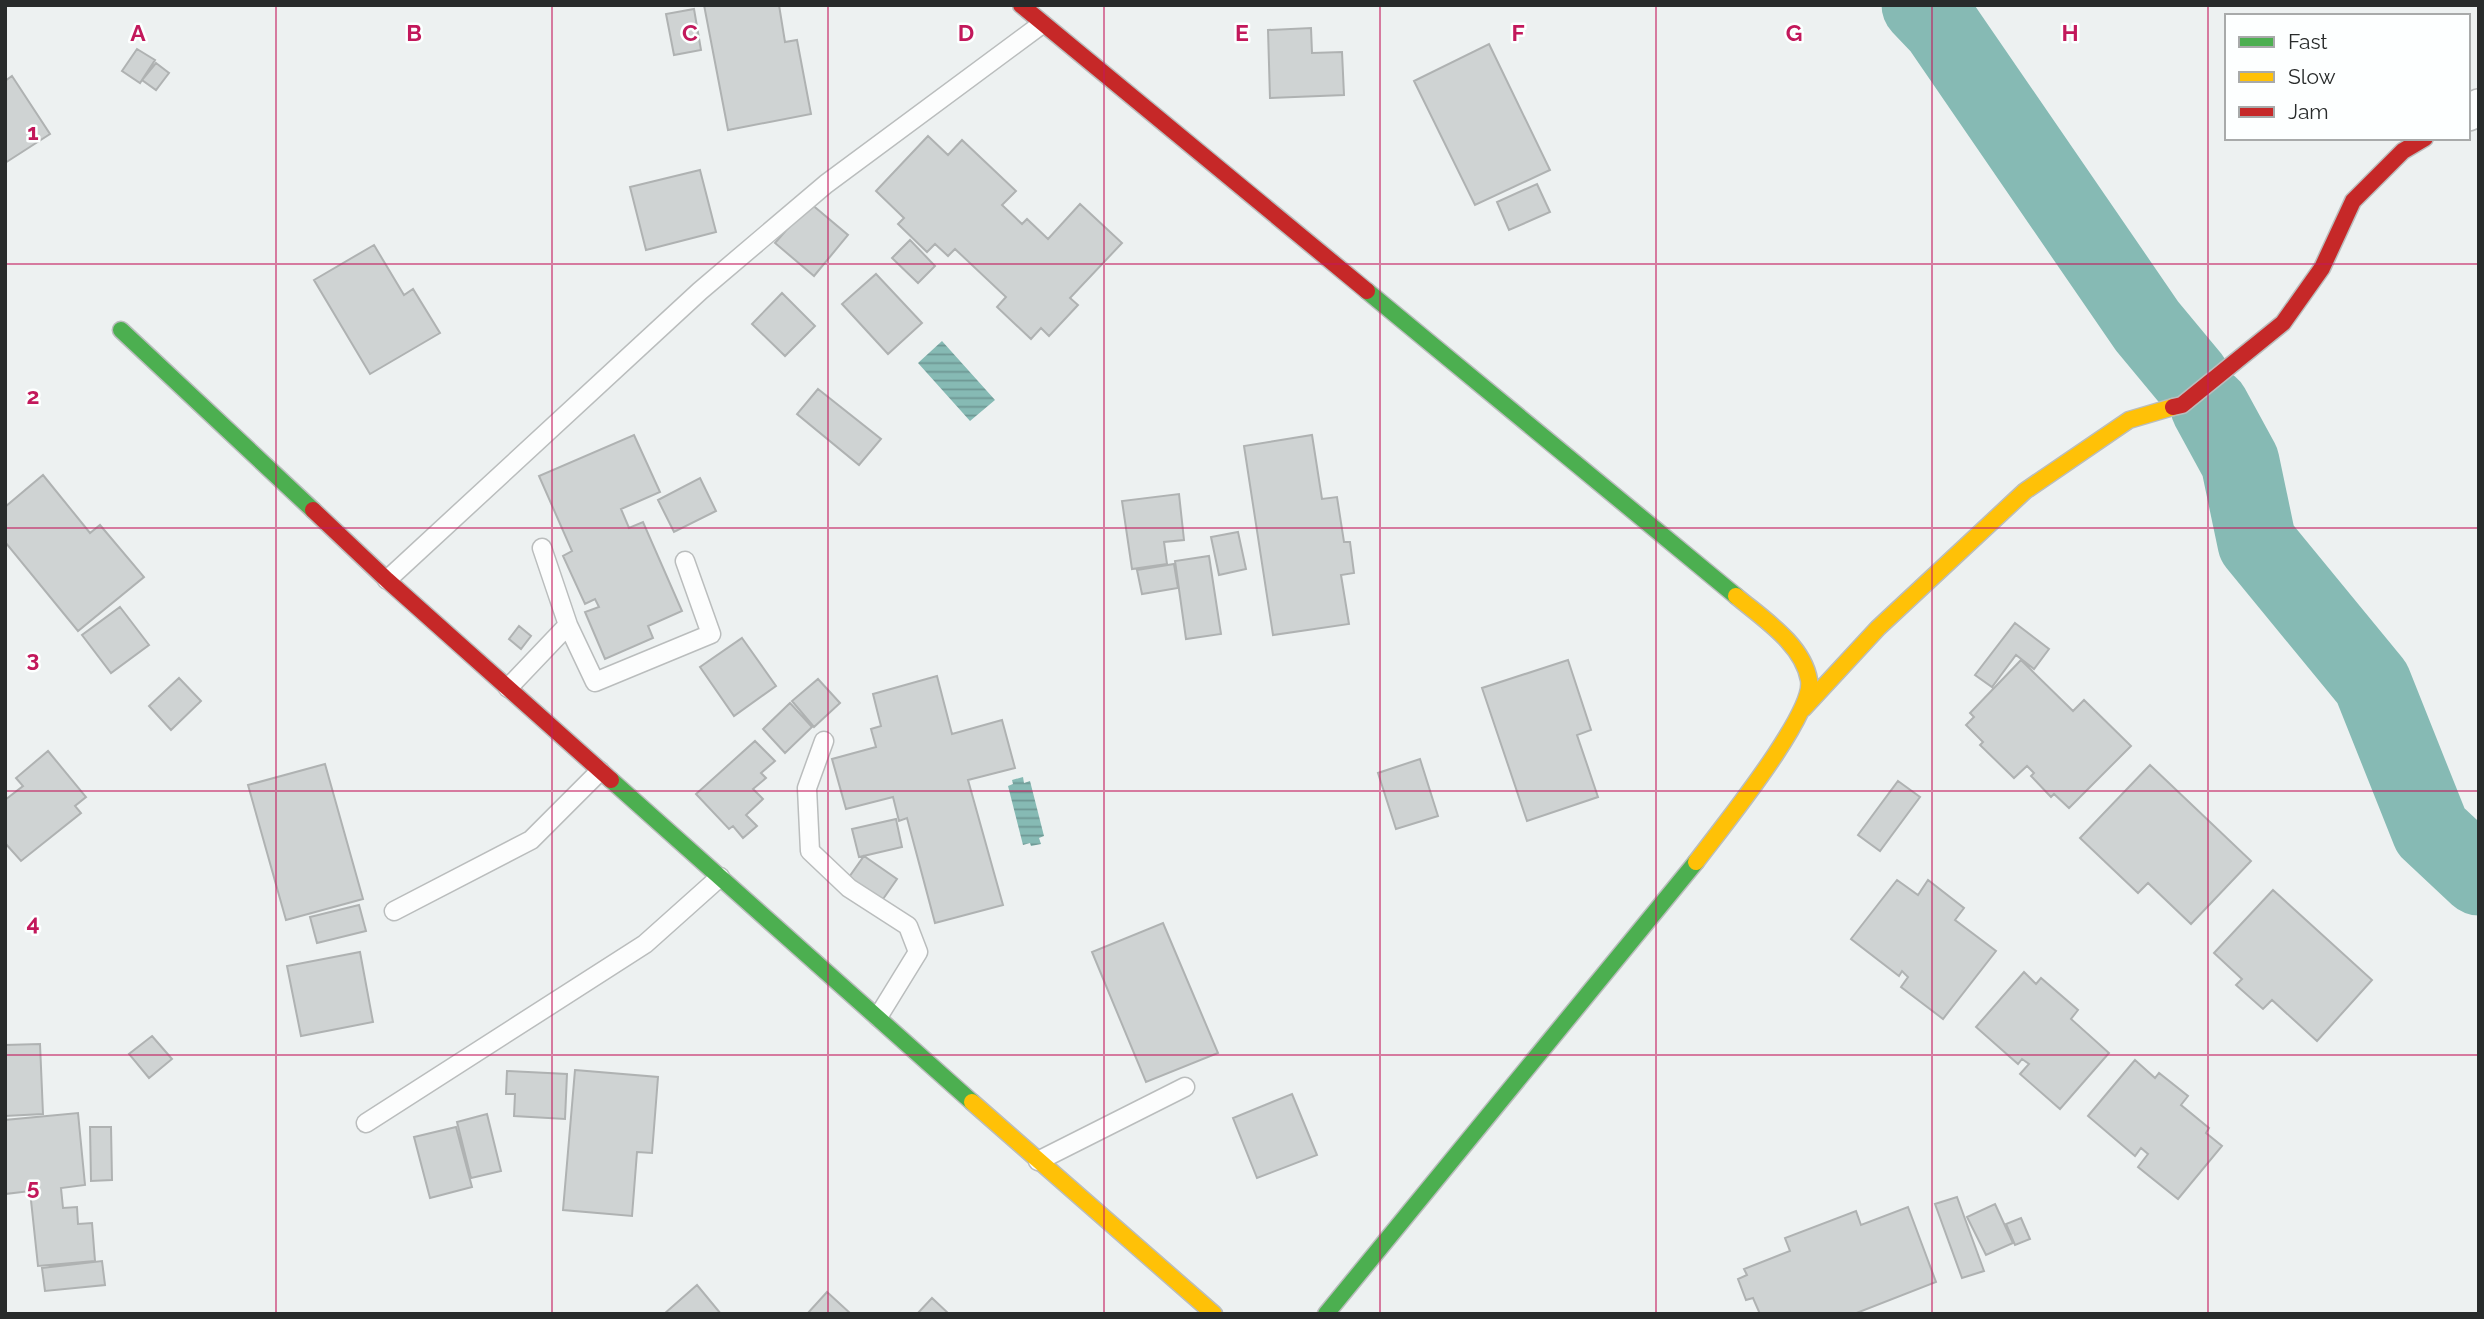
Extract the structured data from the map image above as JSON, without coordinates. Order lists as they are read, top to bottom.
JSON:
{
  "legend": ["Fast", "Slow", "Jam"],
  "grid": {
    "columns": [
      "A",
      "B",
      "C",
      "D",
      "E",
      "F",
      "G",
      "H"
    ],
    "rows": [
      "1",
      "2",
      "3",
      "4",
      "5"
    ]
  }
}
